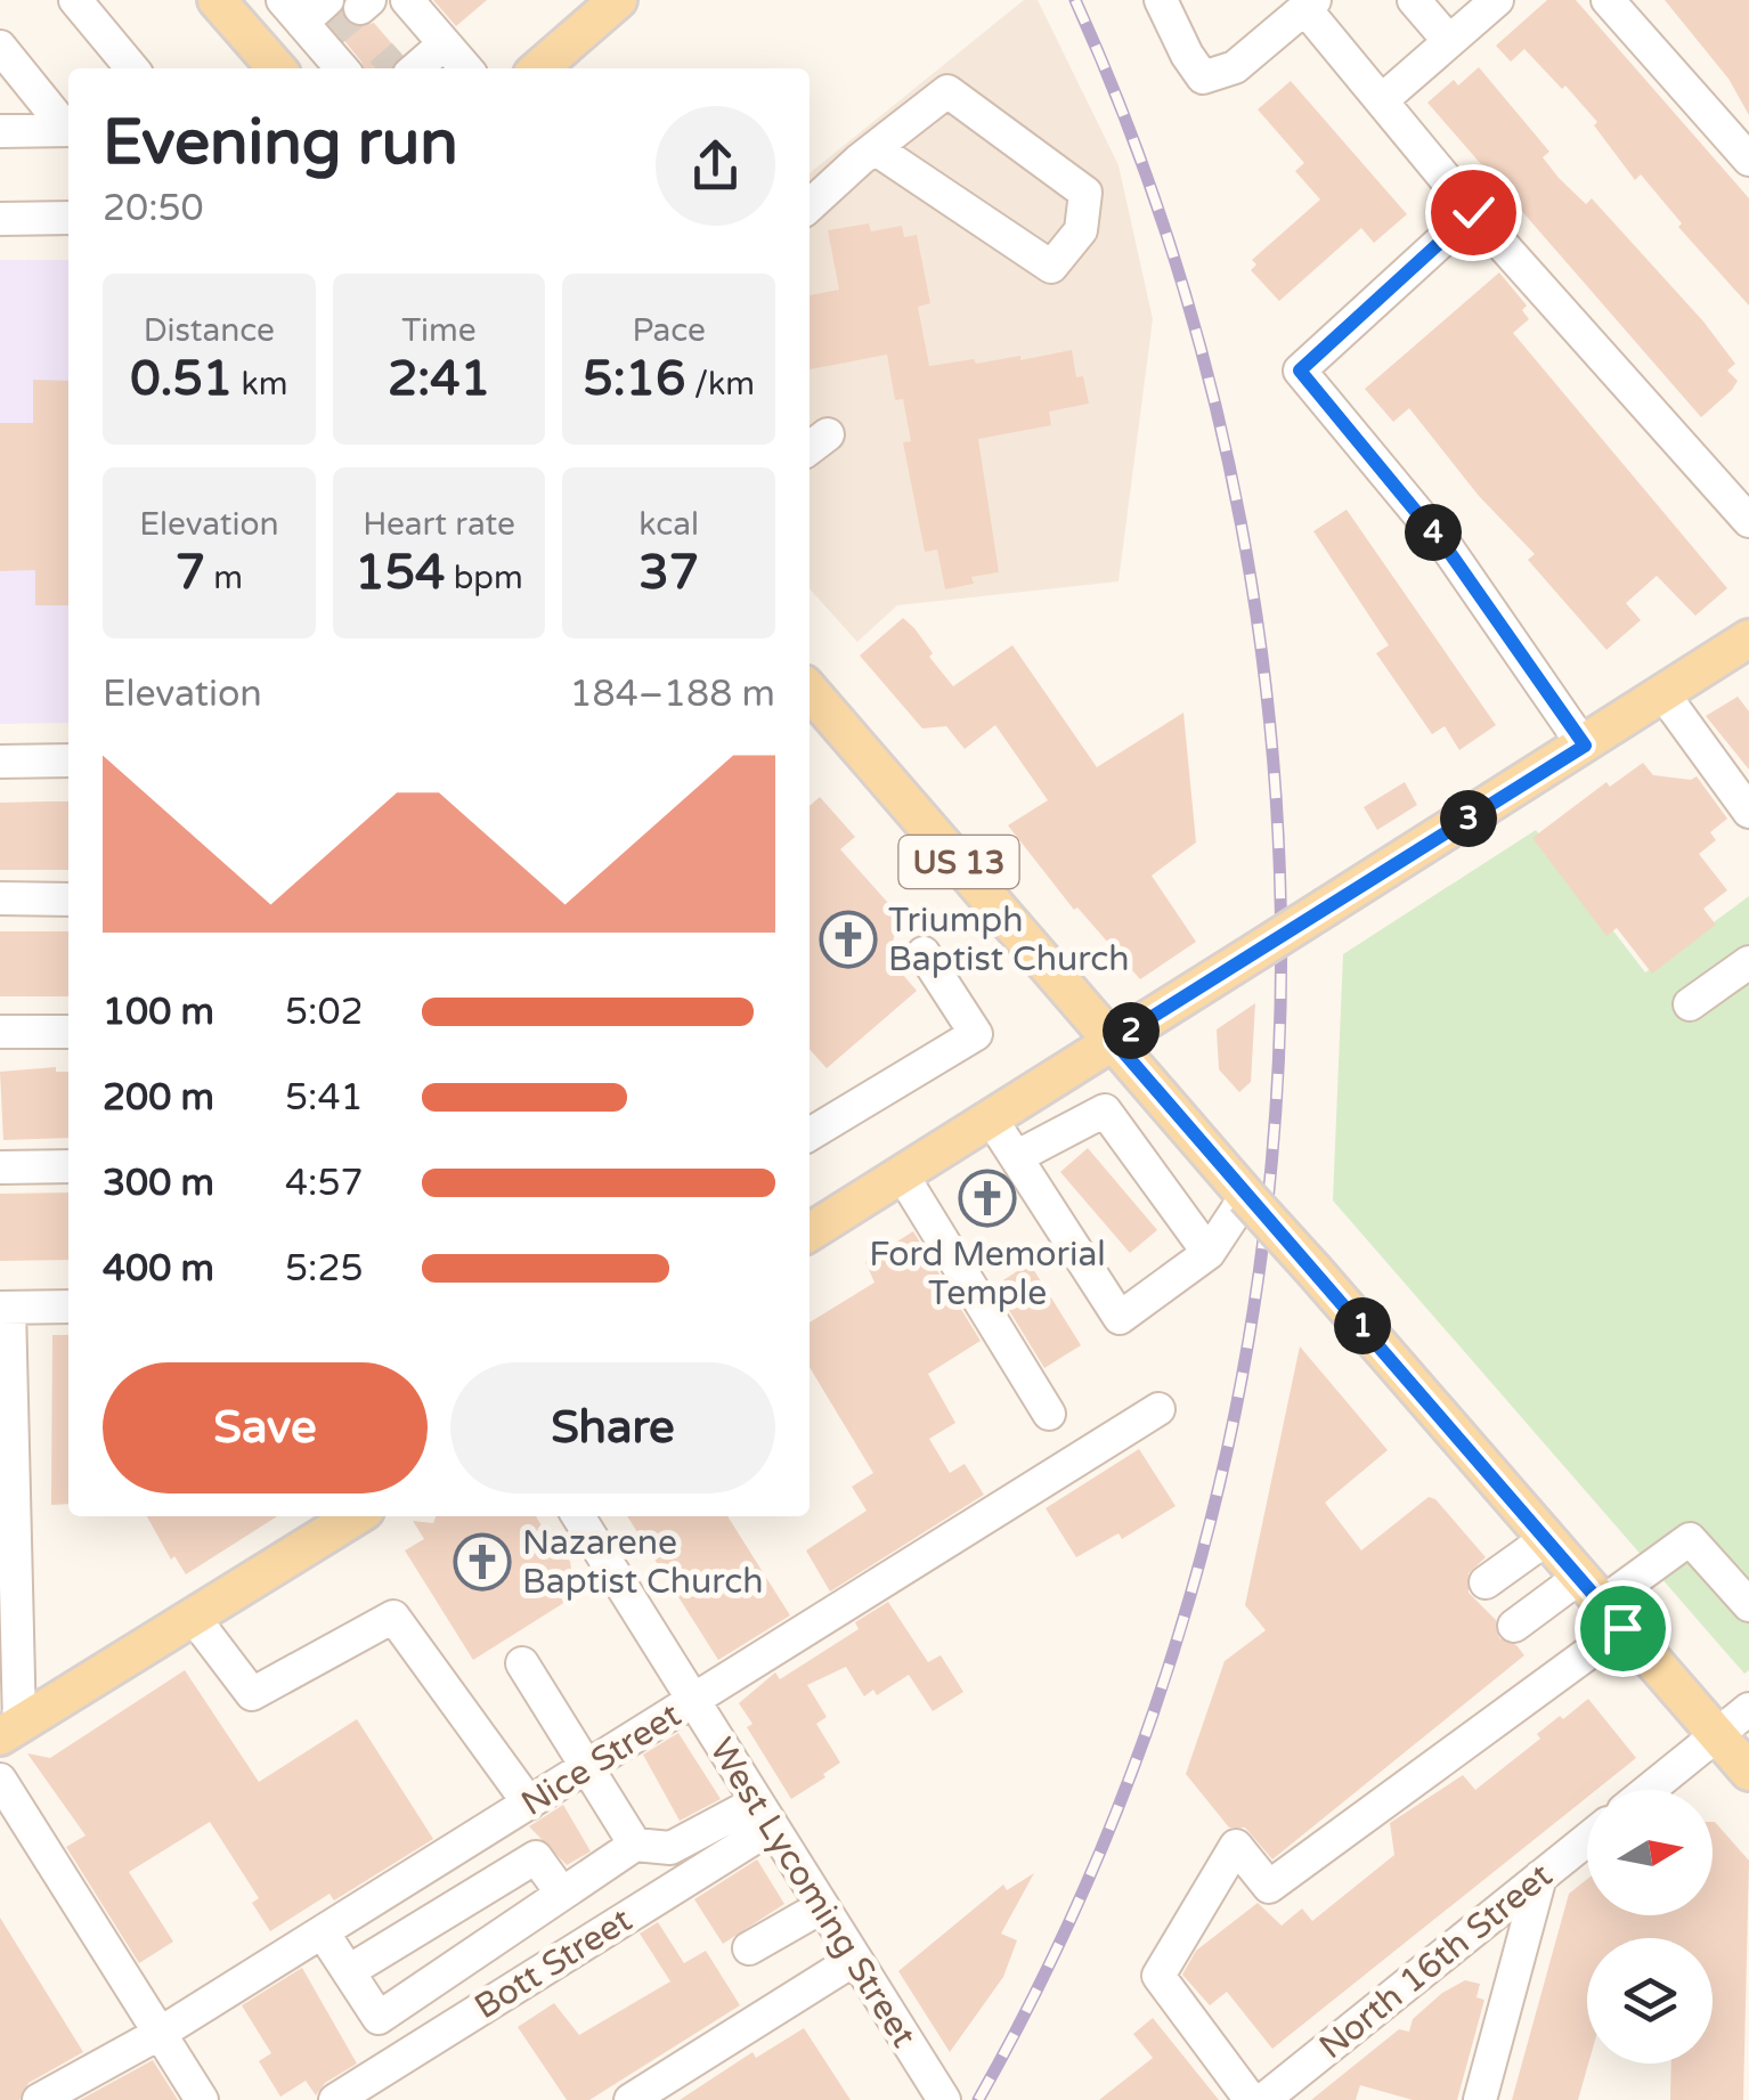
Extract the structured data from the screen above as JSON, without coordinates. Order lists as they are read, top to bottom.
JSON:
{
  "streets": {
    "main road": ["US 13"],
    "street": [
      "Nice Street",
      "West Lycoming Street",
      "North 16th Street",
      "Bott Street"
    ]
  },
  "crossings": [
    ["Nice Street", "West Lycoming Street"],
    ["West Lycoming Street", "Bott Street"]
  ],
  "places": {
    "church": ["Triumph Baptist Church", "Ford Memorial Temple", "Nazarene Baptist Church"]
  },
  "north": "right",
  "page": {
    "heading": ["Evening run", "20:50"],
    "stats": [
      ["Distance", "0.51 km"],
      ["Time", "2:41"],
      ["Pace", "5:16 /km"],
      ["Elevation", "7 m"],
      ["Heart rate", "154 bpm"],
      ["kcal", "37"]
    ],
    "pins": [
      "4",
      "3",
      "2",
      "1"
    ],
    "chart": ["Elevation", "184–188 m"],
    "list": [
      {
        "name": "100 m",
        "note": "5:02"
      },
      {
        "name": "200 m",
        "note": "5:41"
      },
      {
        "name": "300 m",
        "note": "4:57"
      },
      {
        "name": "400 m",
        "note": "5:25"
      }
    ],
    "buttons": ["Save", "Share"]
  }
}
